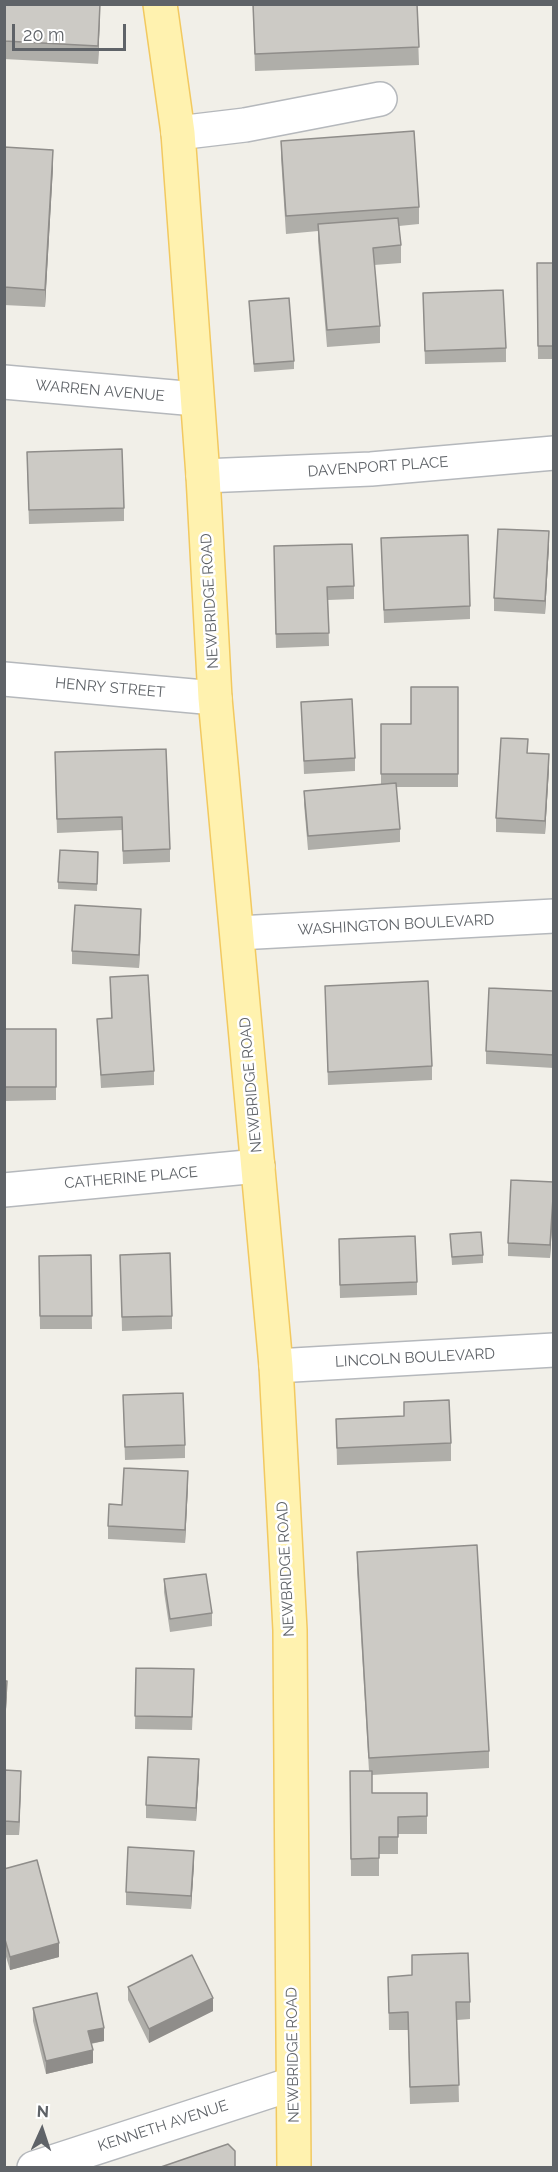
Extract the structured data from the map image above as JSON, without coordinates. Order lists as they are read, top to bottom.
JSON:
{
  "streets": {
    "main road": ["NEWBRIDGE ROAD"],
    "street": [
      "WARREN AVENUE",
      "DAVENPORT PLACE",
      "HENRY STREET",
      "WASHINGTON BOULEVARD",
      "CATHERINE PLACE",
      "LINCOLN BOULEVARD",
      "KENNETH AVENUE"
    ]
  },
  "crossings": [
    ["WARREN AVENUE", "NEWBRIDGE ROAD"],
    ["DAVENPORT PLACE", "NEWBRIDGE ROAD"],
    ["NEWBRIDGE ROAD", "HENRY STREET"],
    ["NEWBRIDGE ROAD", "WASHINGTON BOULEVARD"],
    ["NEWBRIDGE ROAD", "CATHERINE PLACE"],
    ["NEWBRIDGE ROAD", "LINCOLN BOULEVARD"],
    ["NEWBRIDGE ROAD", "KENNETH AVENUE"]
  ],
  "scale_bar": "20 m",
  "north": "top"
}
